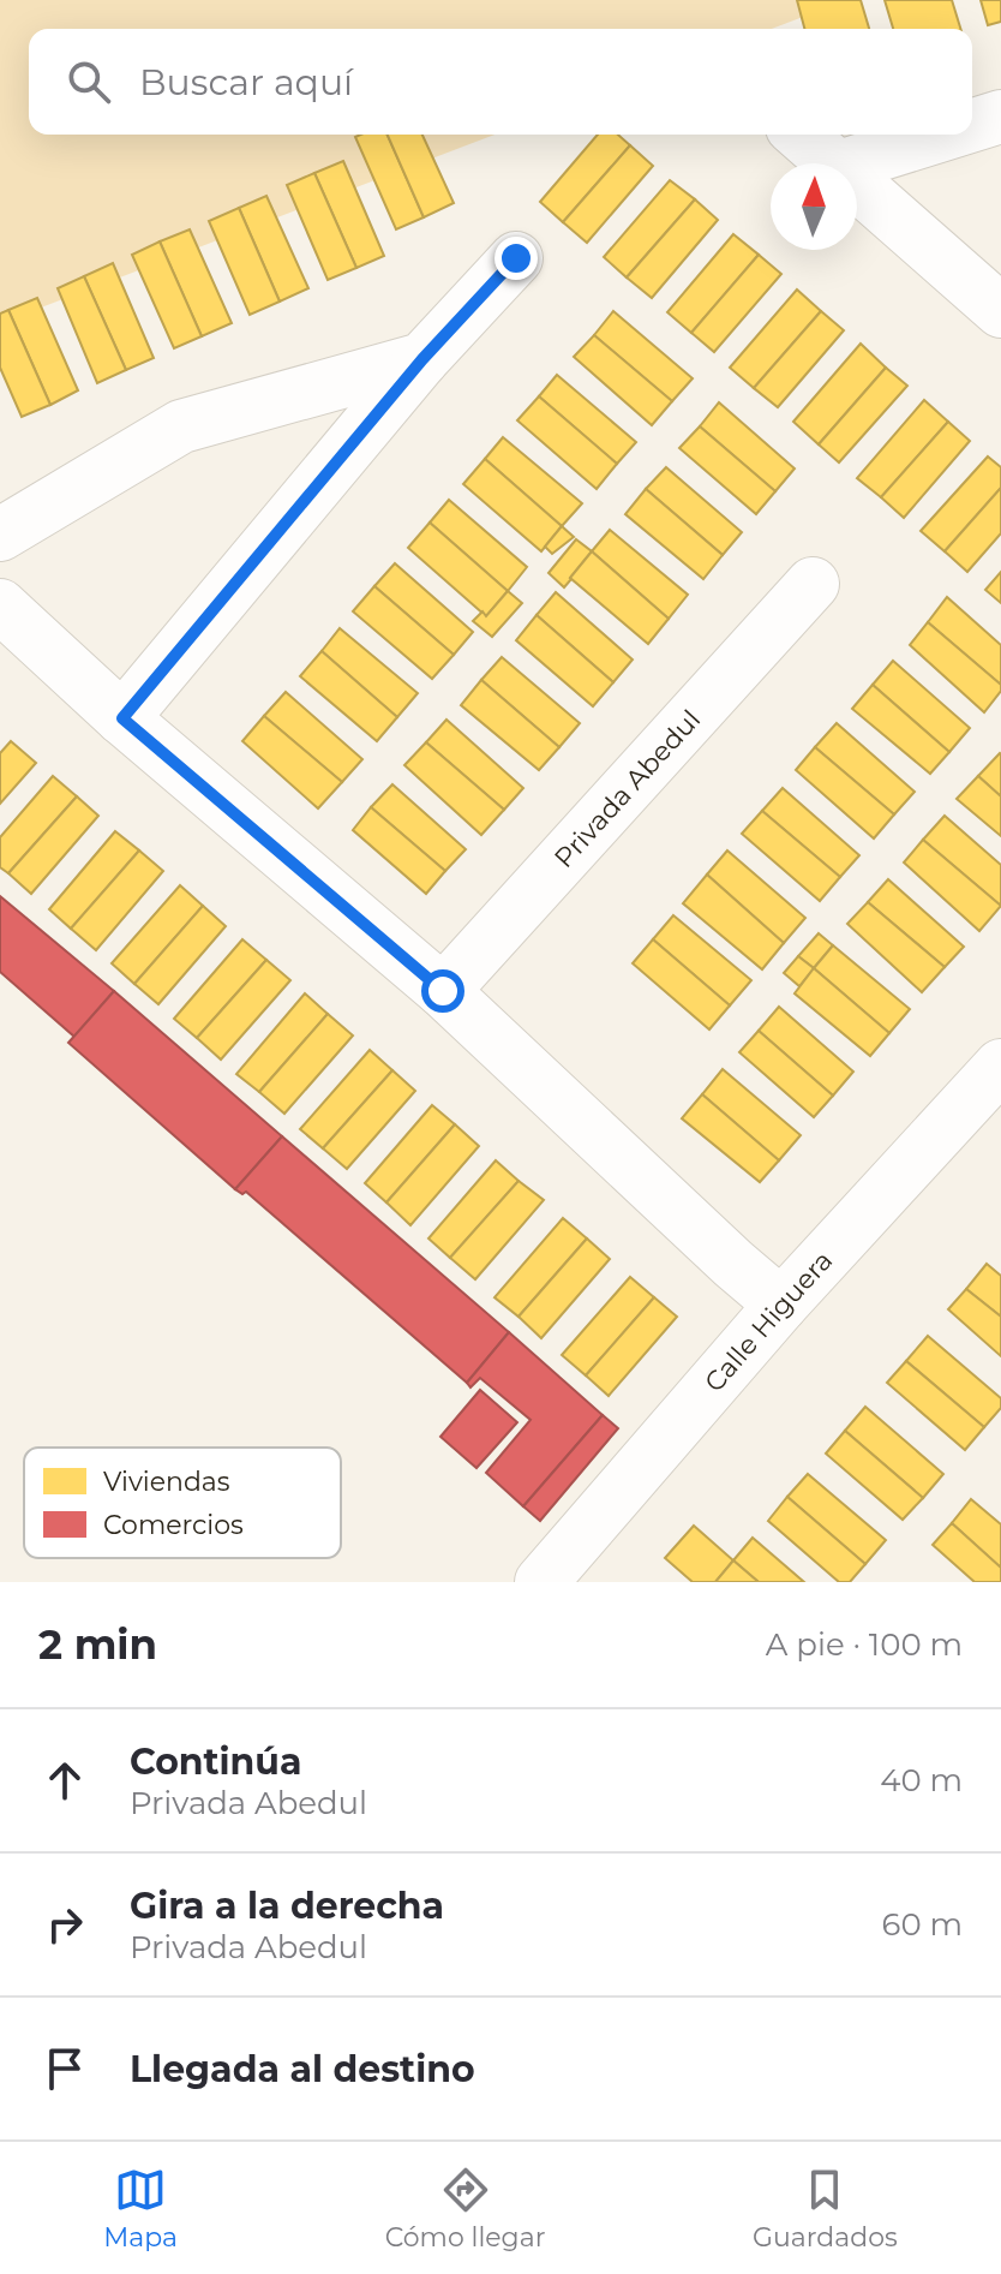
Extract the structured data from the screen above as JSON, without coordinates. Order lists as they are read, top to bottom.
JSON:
{
  "streets": {
    "street": ["Privada Abedul", "Calle Higuera"]
  },
  "legend": ["Viviendas", "Comercios"],
  "north": "top",
  "page": {
    "search": "Buscar aquí",
    "heading": ["2 min", "A pie · 100 m"],
    "list": [
      ["Continúa", "Privada Abedul", "40 m"],
      ["Gira a la derecha", "Privada Abedul", "60 m"],
      "Llegada al destino"
    ],
    "nav": ["Mapa", "Cómo llegar", "Guardados"]
  }
}
